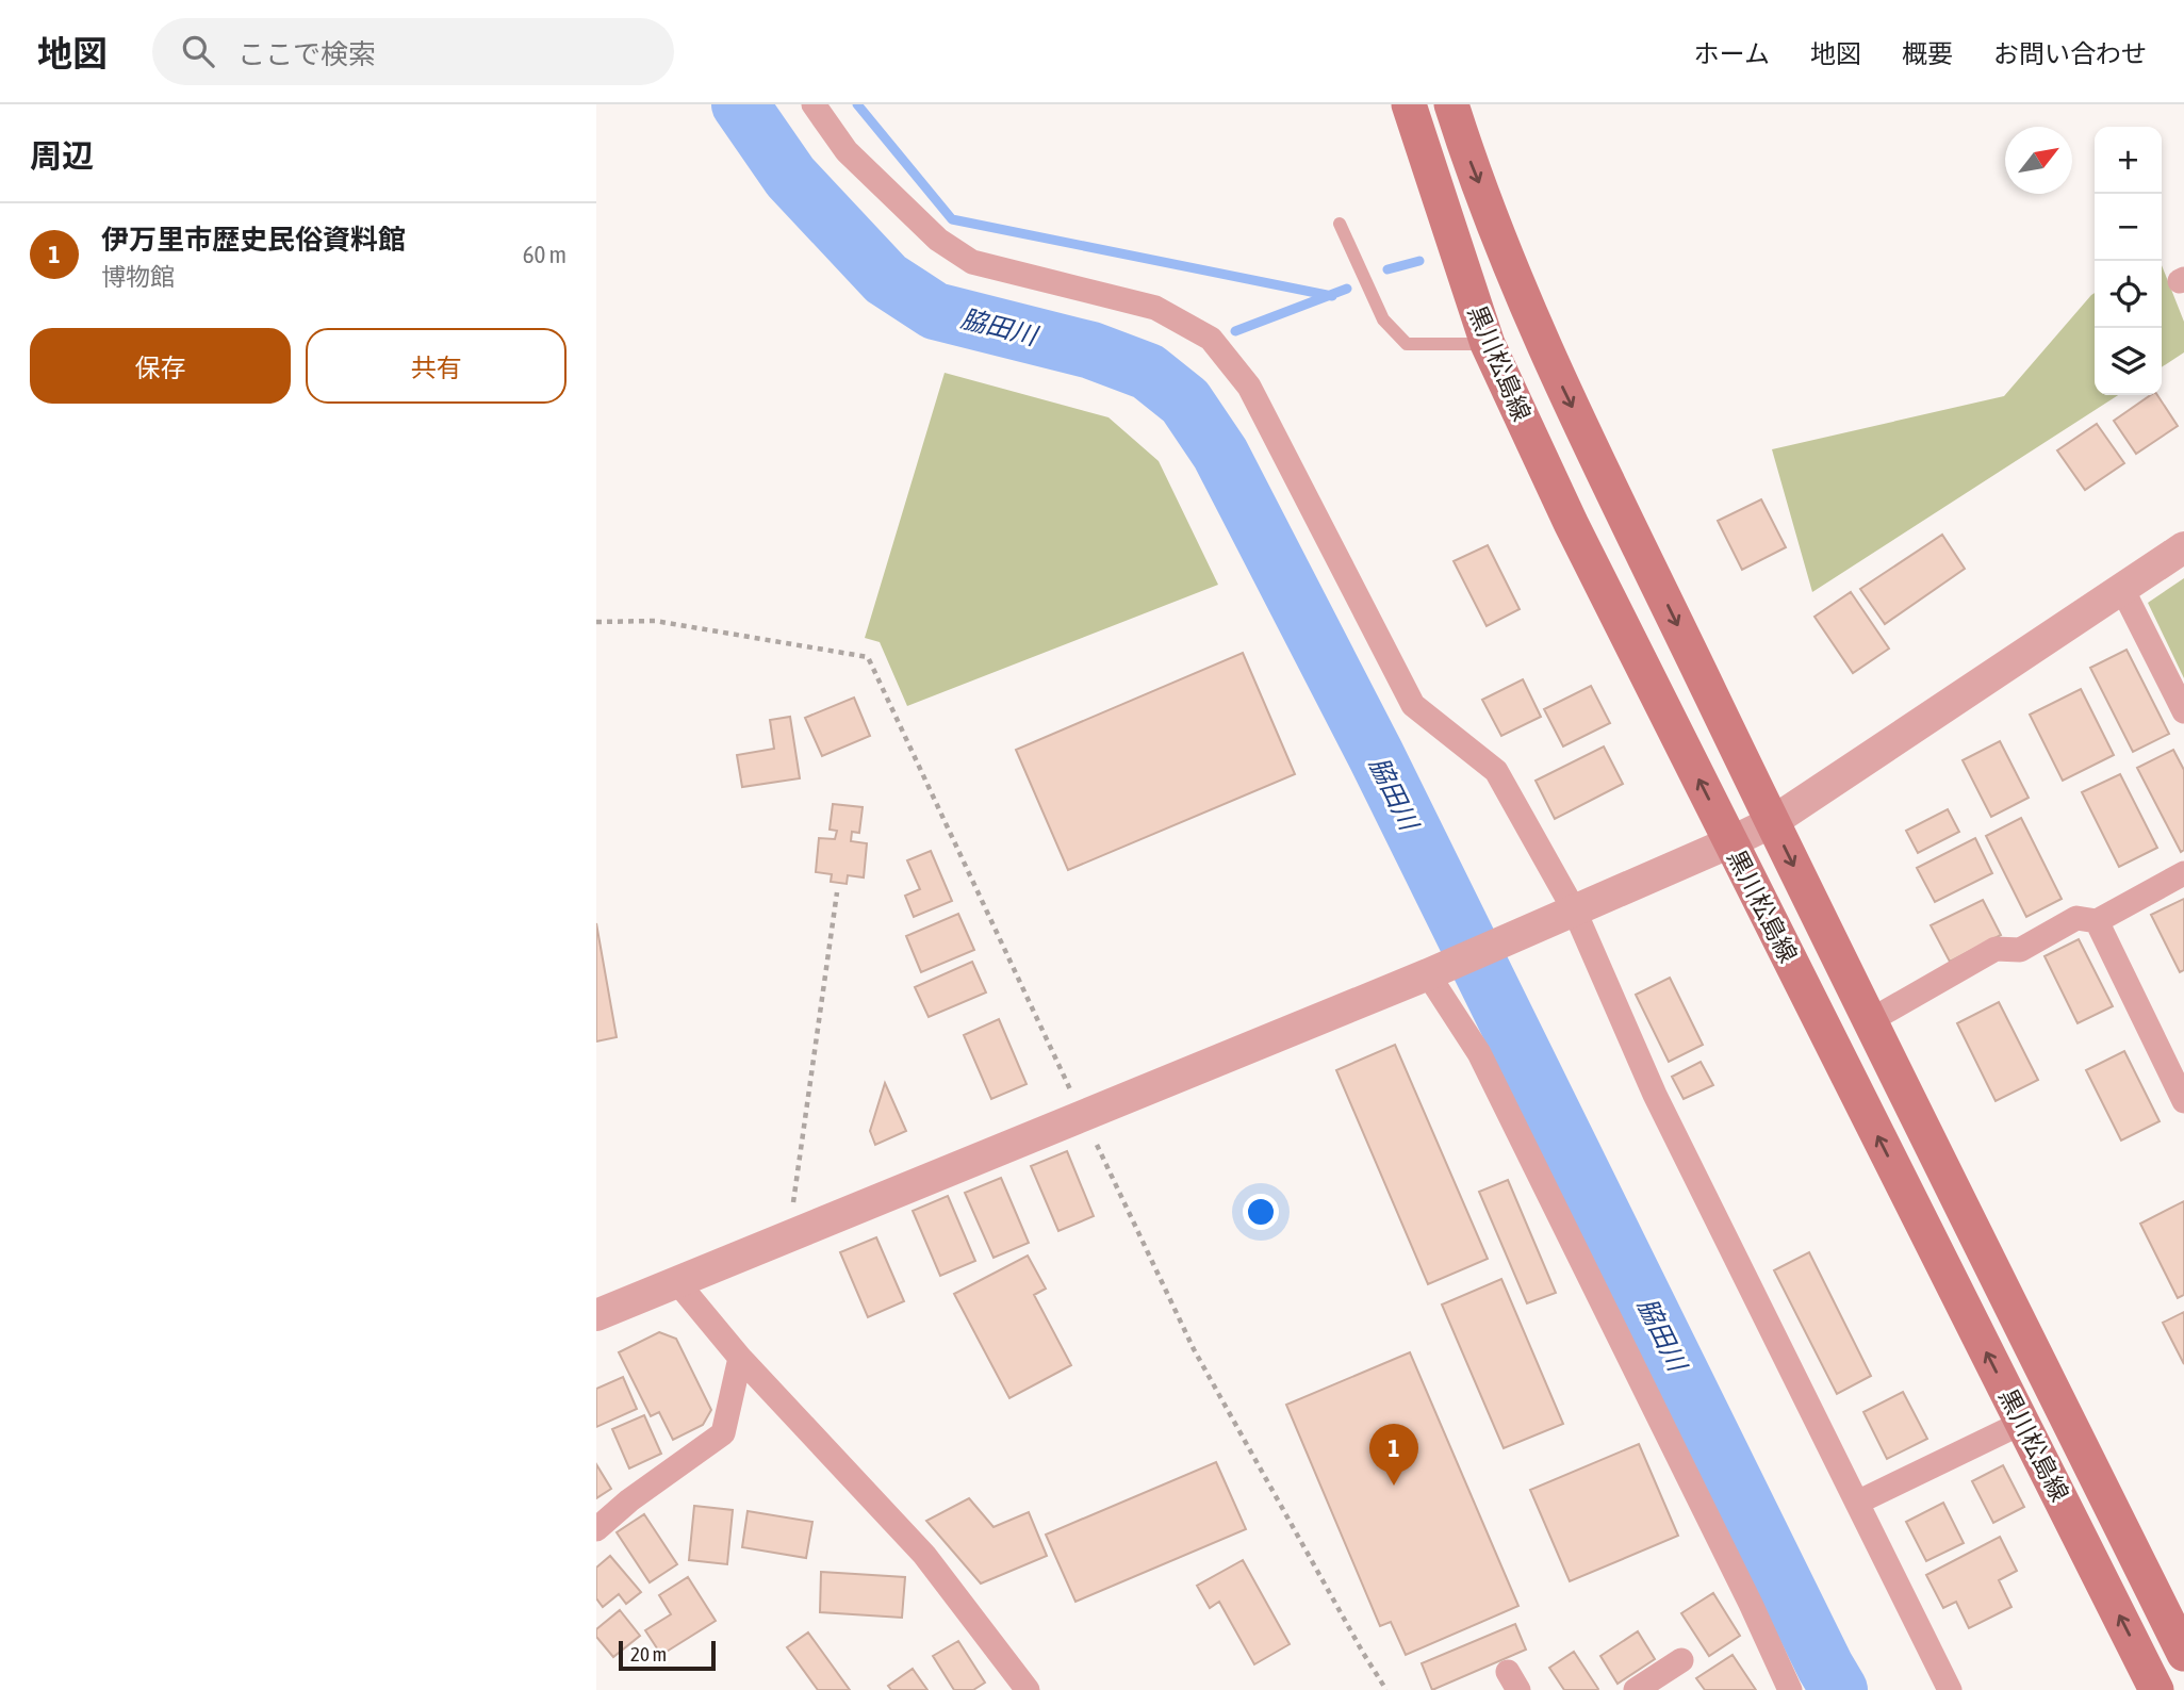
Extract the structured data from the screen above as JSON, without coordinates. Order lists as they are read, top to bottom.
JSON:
{
  "streets": {
    "main road": ["黒川松島線"]
  },
  "water": ["脇田川"],
  "scale_bar": "20 m",
  "north": "top right",
  "page": {
    "header": "地図",
    "search": "ここで検索",
    "nav": [
      "ホーム",
      "地図",
      "概要",
      "お問い合わせ"
    ],
    "heading": "周辺",
    "map_buttons": ["+", "−"],
    "list": [
      {
        "mark": "1",
        "name": "伊万里市歴史民俗資料館",
        "note": "博物館",
        "value": "60 m"
      }
    ],
    "buttons": ["保存", "共有"],
    "pins": "1",
    "scale": "20 m"
  }
}
